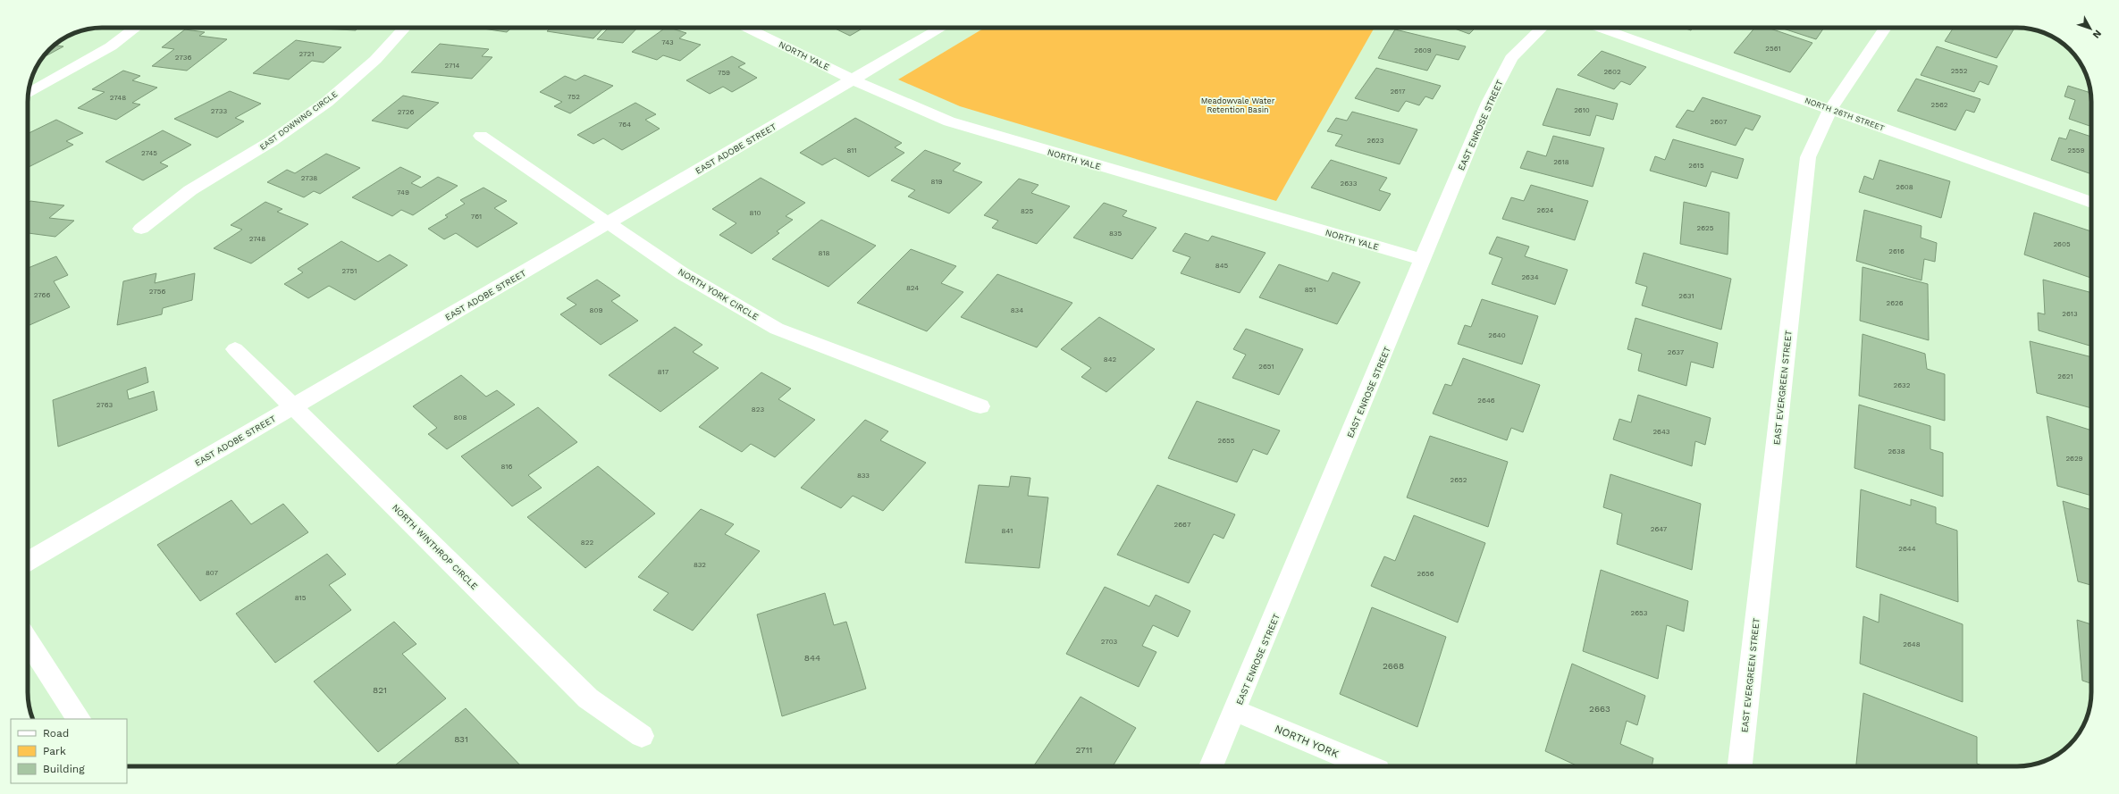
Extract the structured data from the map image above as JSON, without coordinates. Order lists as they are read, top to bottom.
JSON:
{
  "streets": {
    "street": [
      "NORTH YALE",
      "NORTH 26TH STREET",
      "EAST DOWNING CIRCLE",
      "EAST ENROSE STREET",
      "EAST ADOBE STREET",
      "NORTH YORK CIRCLE",
      "EAST EVERGREEN STREET",
      "NORTH WINTHROP CIRCLE",
      "NORTH YORK"
    ]
  },
  "crossings": [
    ["NORTH YALE", "EAST ENROSE STREET"],
    ["NORTH YALE", "EAST ADOBE STREET"],
    ["NORTH 26TH STREET", "EAST EVERGREEN STREET"],
    ["EAST ENROSE STREET", "NORTH YORK"],
    ["EAST ADOBE STREET", "NORTH YORK CIRCLE"],
    ["EAST ADOBE STREET", "NORTH WINTHROP CIRCLE"]
  ],
  "parks": ["Meadowvale Water Retention Basin"],
  "house_numbers": [
    "743",
    "2561",
    "2609",
    "2721",
    "2736",
    "2714",
    "2552",
    "2602",
    "759",
    "2617",
    "752",
    "2748",
    "2562",
    "2610",
    "2733",
    "2726",
    "2607",
    "764",
    "2623",
    "811",
    "2559",
    "2745",
    "2618",
    "2615",
    "2738",
    "819",
    "2633",
    "2608",
    "749",
    "2624",
    "825",
    "810",
    "761",
    "2625",
    "835",
    "2748",
    "2605",
    "2616",
    "818",
    "845",
    "2751",
    "2634",
    "824",
    "851",
    "2756",
    "2766",
    "2631",
    "2626",
    "809",
    "834",
    "2613",
    "2640",
    "2637",
    "842",
    "2651",
    "817",
    "2621",
    "2632",
    "2646",
    "2763",
    "823",
    "808",
    "2643",
    "2655",
    "2638",
    "2629",
    "816",
    "833",
    "2652",
    "2667",
    "2647",
    "841",
    "822",
    "2644",
    "832",
    "807",
    "2656",
    "815",
    "2653",
    "2703",
    "2648",
    "844",
    "2668",
    "821",
    "2663",
    "831",
    "2711"
  ],
  "legend": ["Road", "Park", "Building"],
  "north": "bottom right"
}
